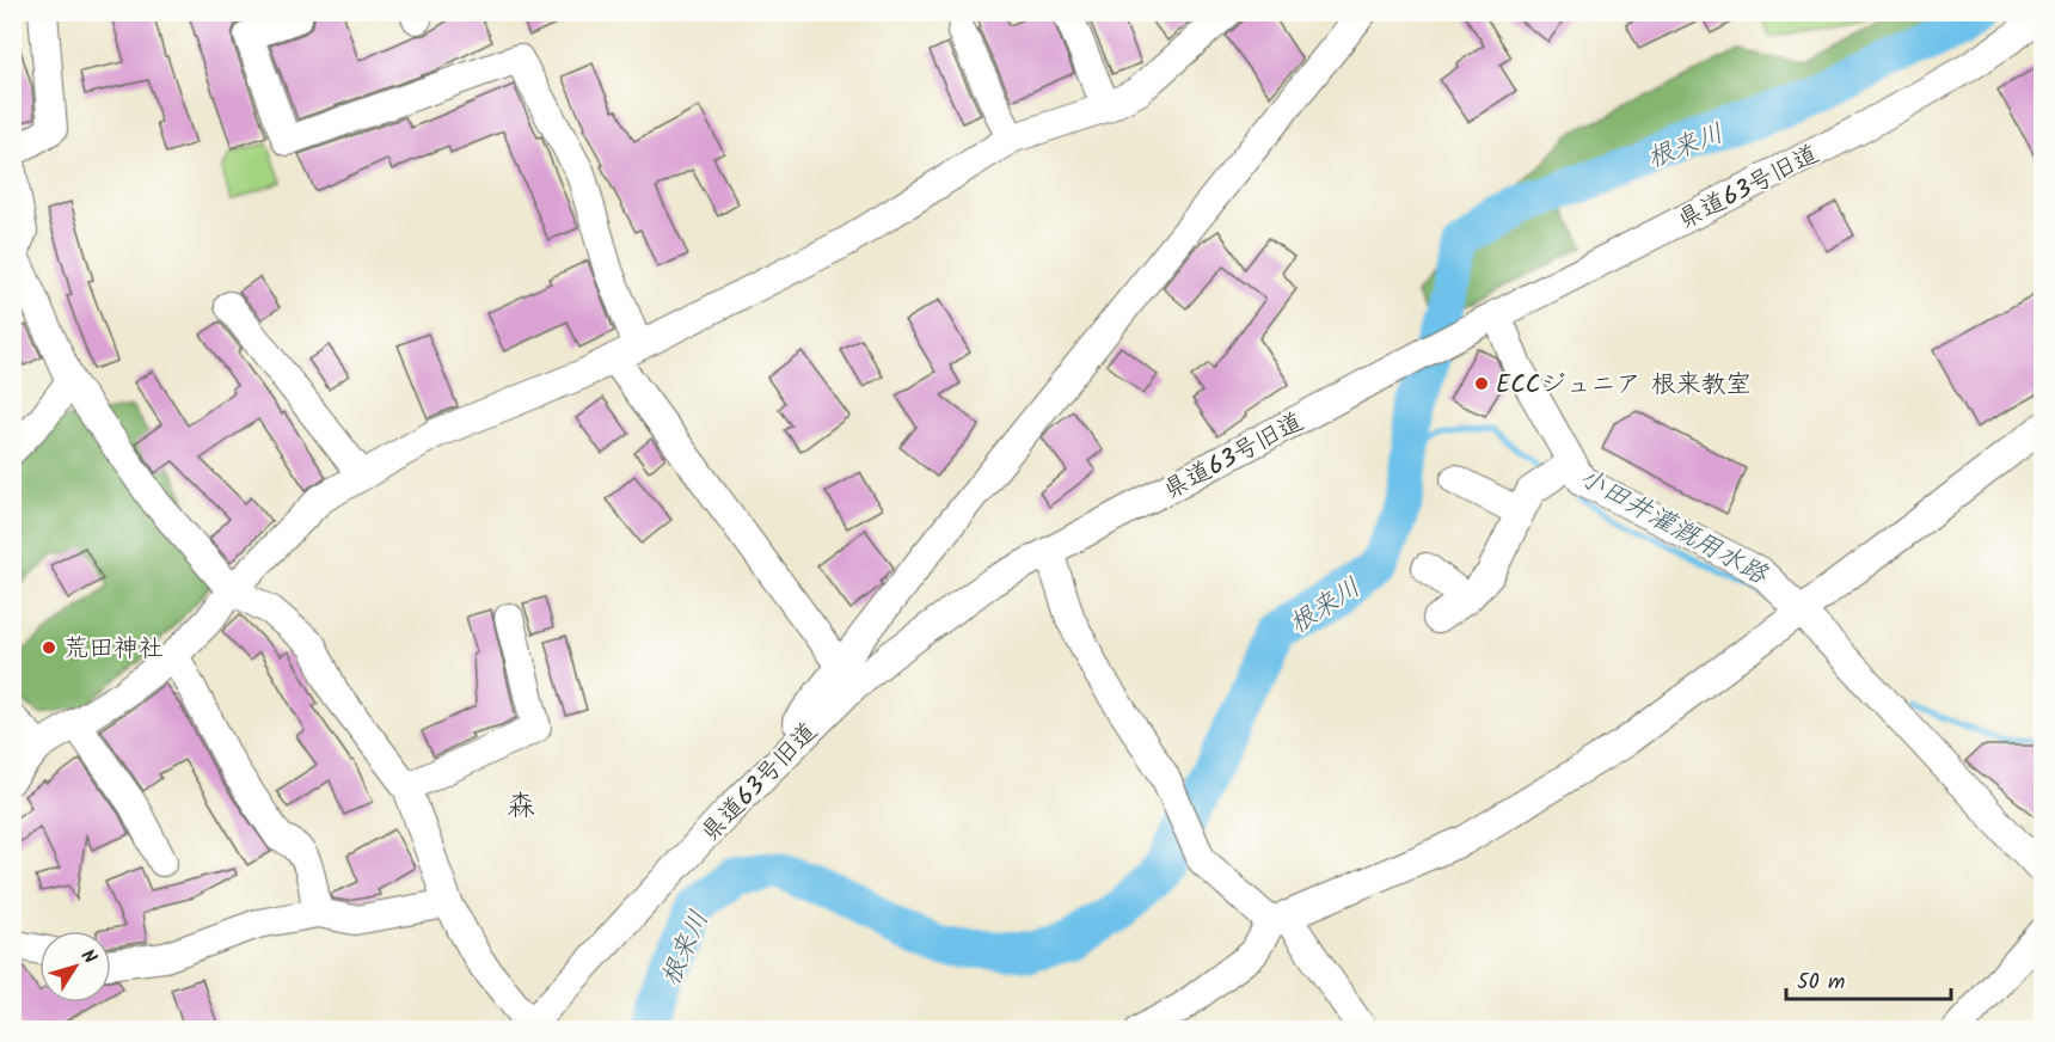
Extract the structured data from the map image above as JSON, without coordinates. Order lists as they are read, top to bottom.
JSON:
{
  "streets": {
    "street": ["県道63号旧道"]
  },
  "districts": ["森"],
  "water": ["根来川", "小田井灌漑用水路"],
  "places": ["ECCジュニア 根来教室", "荒田神社"],
  "scale_bar": "50 m",
  "north": "top right"
}
